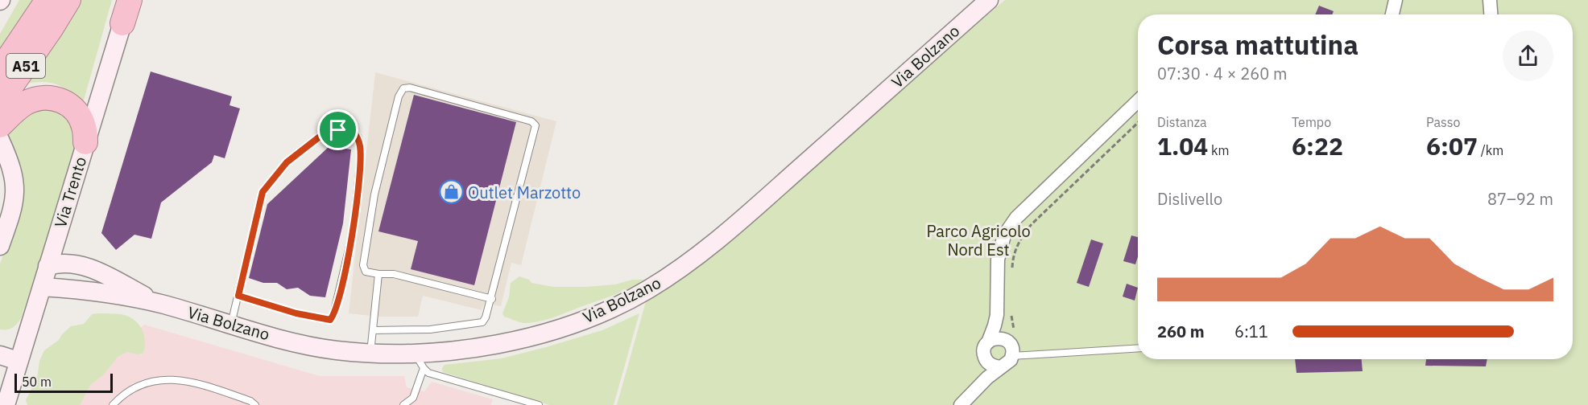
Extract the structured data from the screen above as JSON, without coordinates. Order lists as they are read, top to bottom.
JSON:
{
  "streets": {
    "highway": ["A51"],
    "street": ["Via Bolzano", "Via Trento"]
  },
  "parks": ["Parco Agricolo Nord Est"],
  "places": {
    "shop": ["Outlet Marzotto"]
  },
  "scale_bar": "50 m",
  "page": {
    "heading": ["Corsa mattutina", "07:30 · 4 × 260 m"],
    "stats": [
      ["Distanza", "1.04 km"],
      ["Tempo", "6:22"],
      ["Passo", "6:07 /km"]
    ],
    "chart": ["Dislivello", "87–92 m"],
    "list": [
      {
        "name": "260 m",
        "note": "6:11"
      }
    ],
    "scale": "50 m"
  }
}
